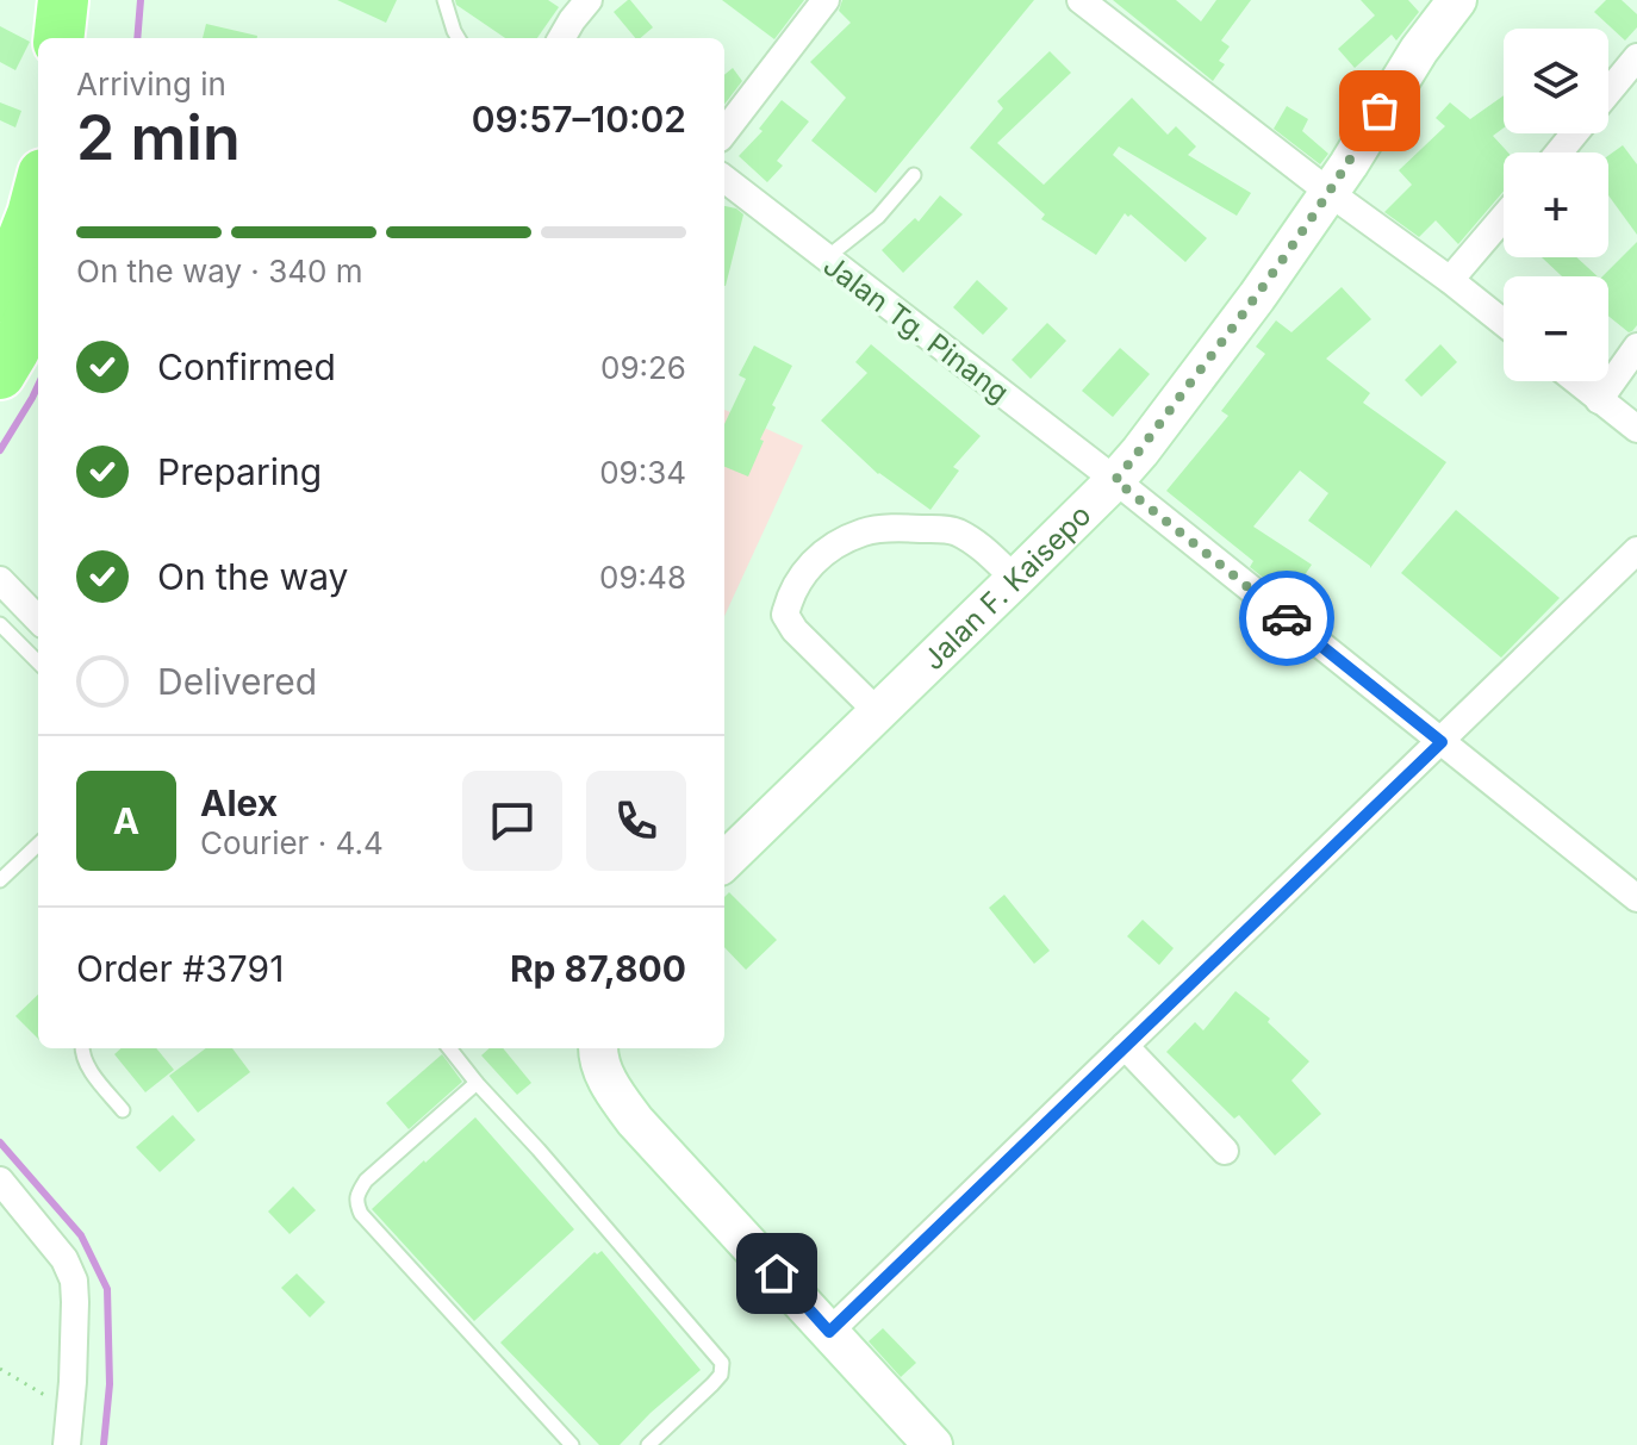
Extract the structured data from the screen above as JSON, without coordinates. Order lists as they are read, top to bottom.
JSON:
{
  "streets": {
    "street": ["Jalan Tg. Pinang", "Jalan F. Kaisepo"]
  },
  "crossings": [
    ["Jalan Tg. Pinang", "Jalan F. Kaisepo"]
  ],
  "page": {
    "map_buttons": ["+", "−"],
    "heading": ["2 min", "Arriving in", "09:57–10:02"],
    "panel": [
      "Alex",
      "Courier · 4.4",
      "Order #3791",
      "Rp 87,800"
    ],
    "bar": "On the way · 340 m",
    "list": [
      ["Confirmed", "09:26"],
      ["Preparing", "09:34"],
      ["On the way", "09:48"],
      "Delivered"
    ],
    "round": "A"
  }
}
